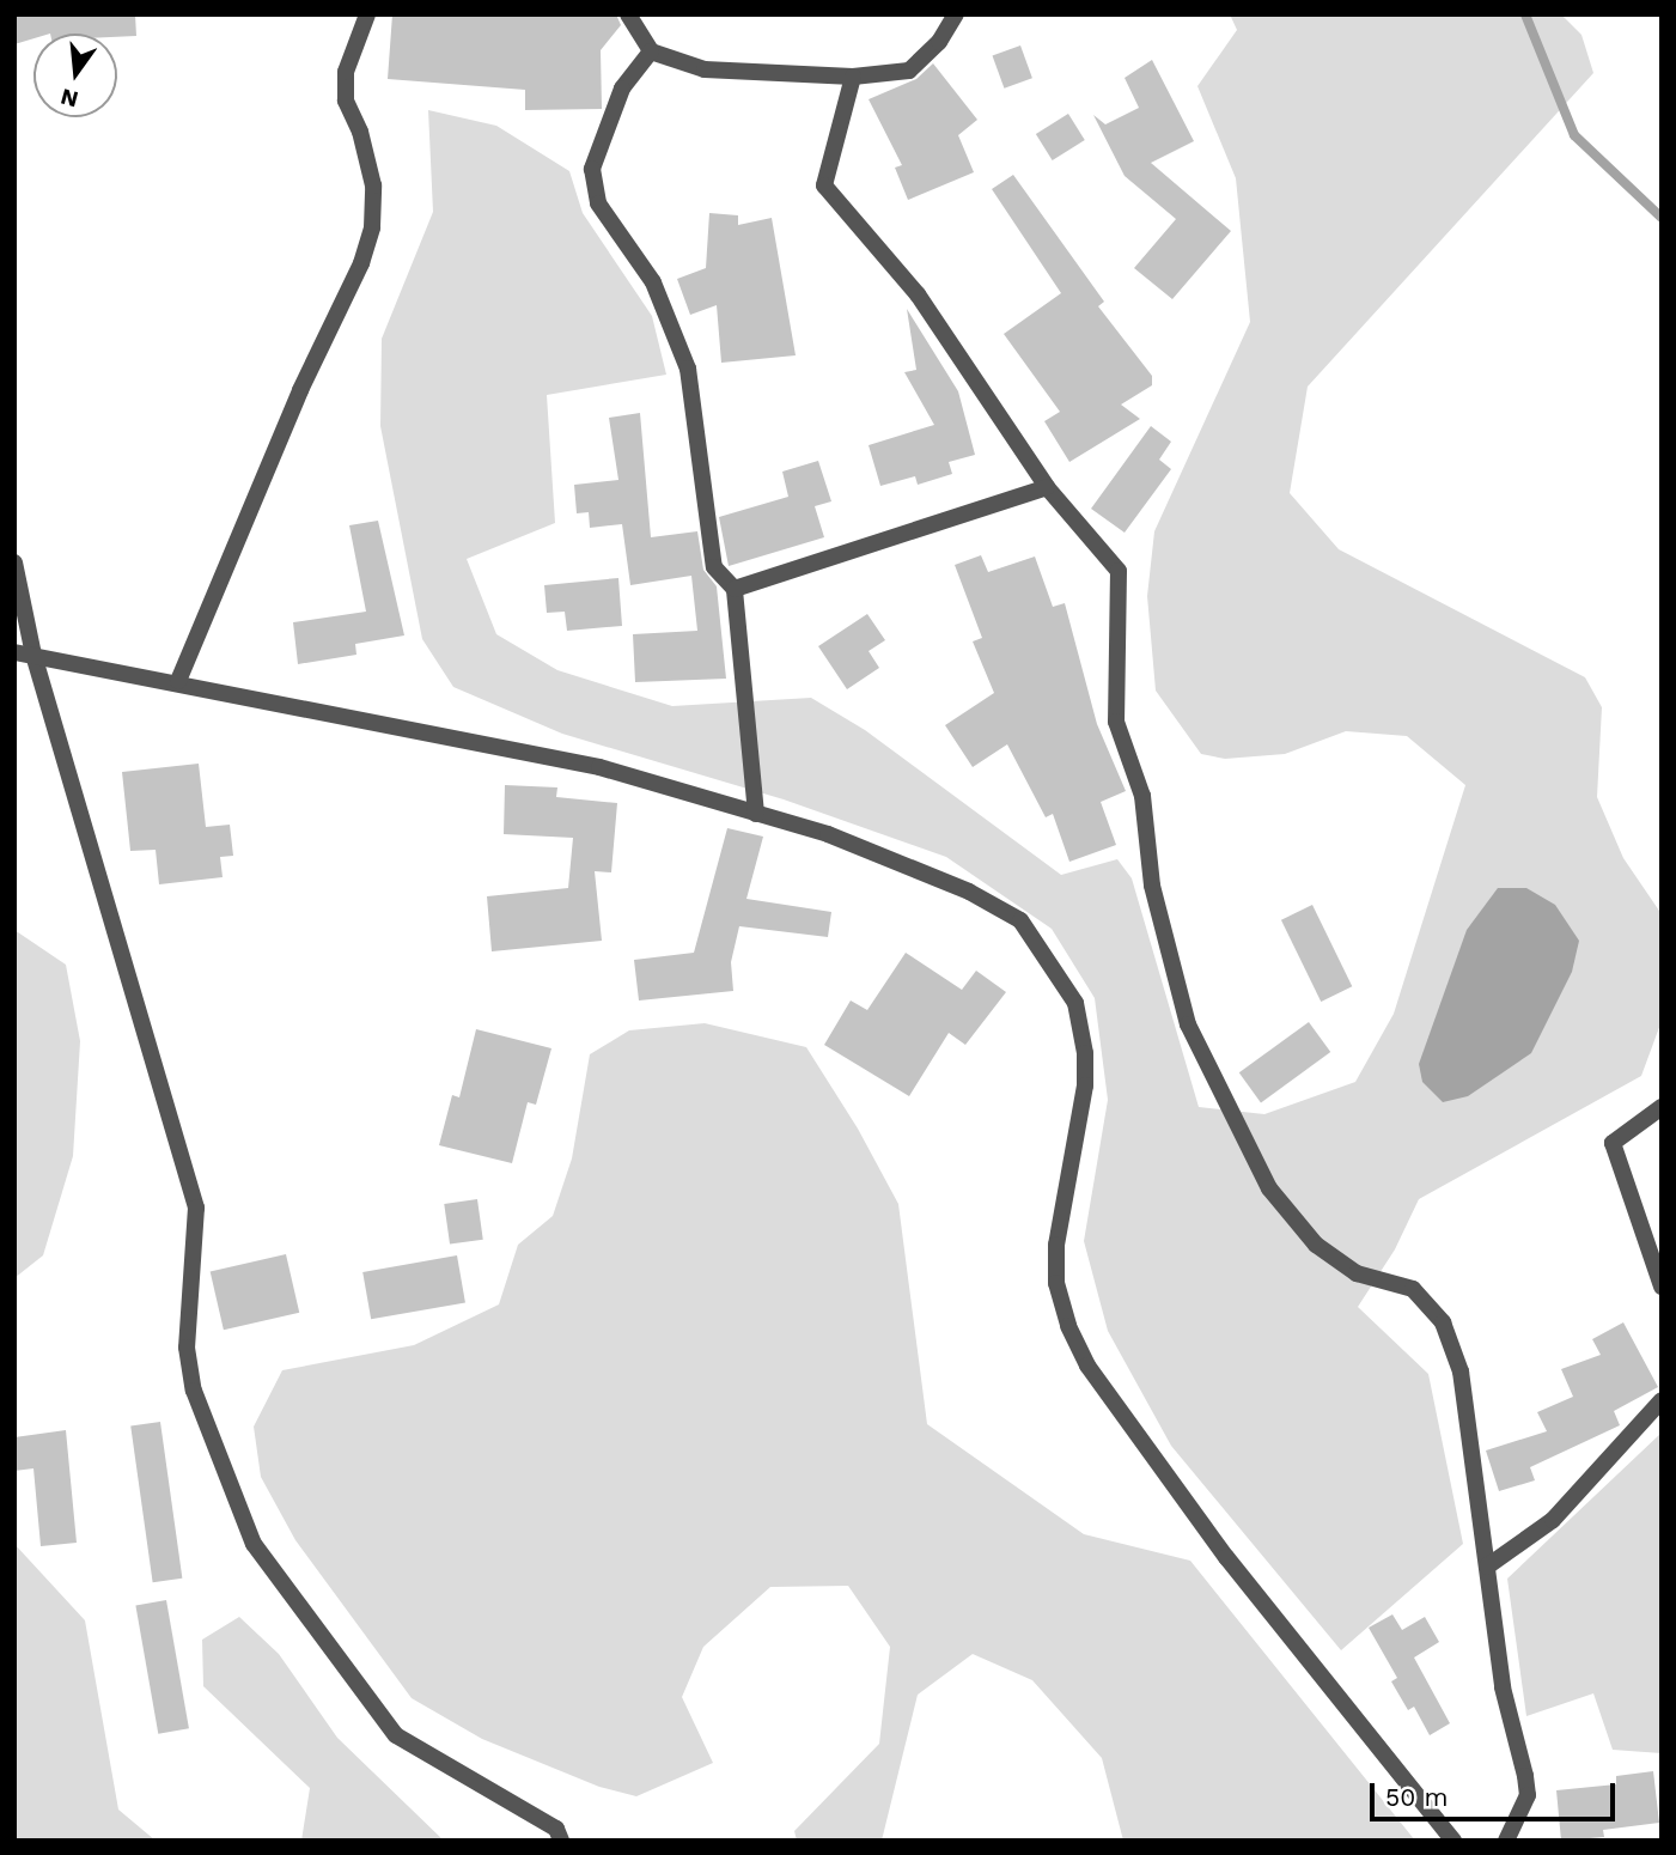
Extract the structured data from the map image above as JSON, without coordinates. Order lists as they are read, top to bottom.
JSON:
{
  "scale_bar": "50 m",
  "north": "bottom"
}
